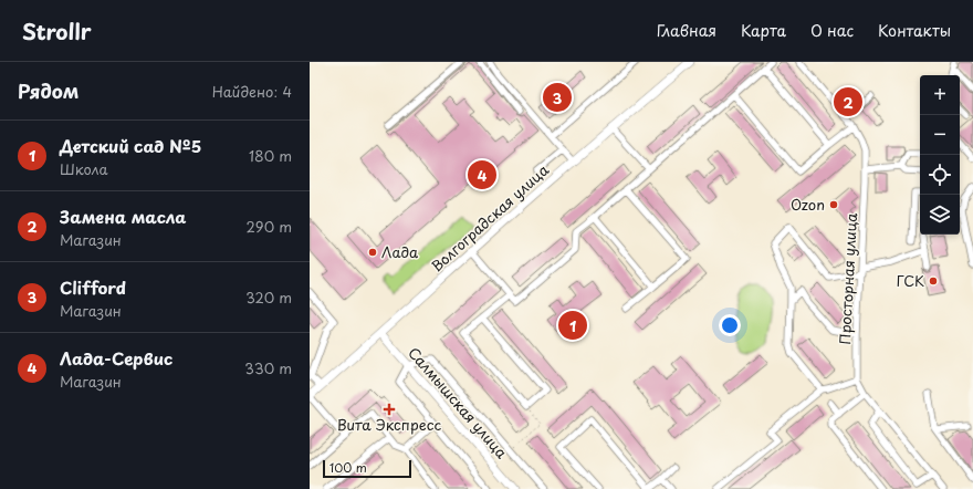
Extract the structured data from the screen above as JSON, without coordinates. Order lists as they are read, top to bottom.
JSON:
{
  "streets": {
    "main road": ["Волгоградская улица", "Салмышская улица"],
    "street": ["Просторная улица"]
  },
  "crossings": [
    ["Волгоградская улица", "Салмышская улица"]
  ],
  "places": {
    "other": ["Ozon", "Лада", "ГСК"],
    "health": ["Вита Экспресс"]
  },
  "scale_bar": "100 m",
  "page": {
    "header": "Strollr",
    "nav": [
      "Главная",
      "Карта",
      "О нас",
      "Контакты"
    ],
    "heading": ["Рядом", "Найдено: 4"],
    "map_buttons": ["+", "−"],
    "pins": [
      "3",
      "2",
      "4",
      "1"
    ],
    "list": [
      {
        "mark": "1",
        "name": "Детский сад №5",
        "note": "Школа",
        "value": "180 m"
      },
      {
        "mark": "2",
        "name": "Замена масла",
        "note": "Магазин",
        "value": "290 m"
      },
      {
        "mark": "3",
        "name": "Clifford",
        "note": "Магазин",
        "value": "320 m"
      },
      {
        "mark": "4",
        "name": "Лада-Сервис",
        "note": "Магазин",
        "value": "330 m"
      }
    ],
    "scale": "100 m"
  }
}
